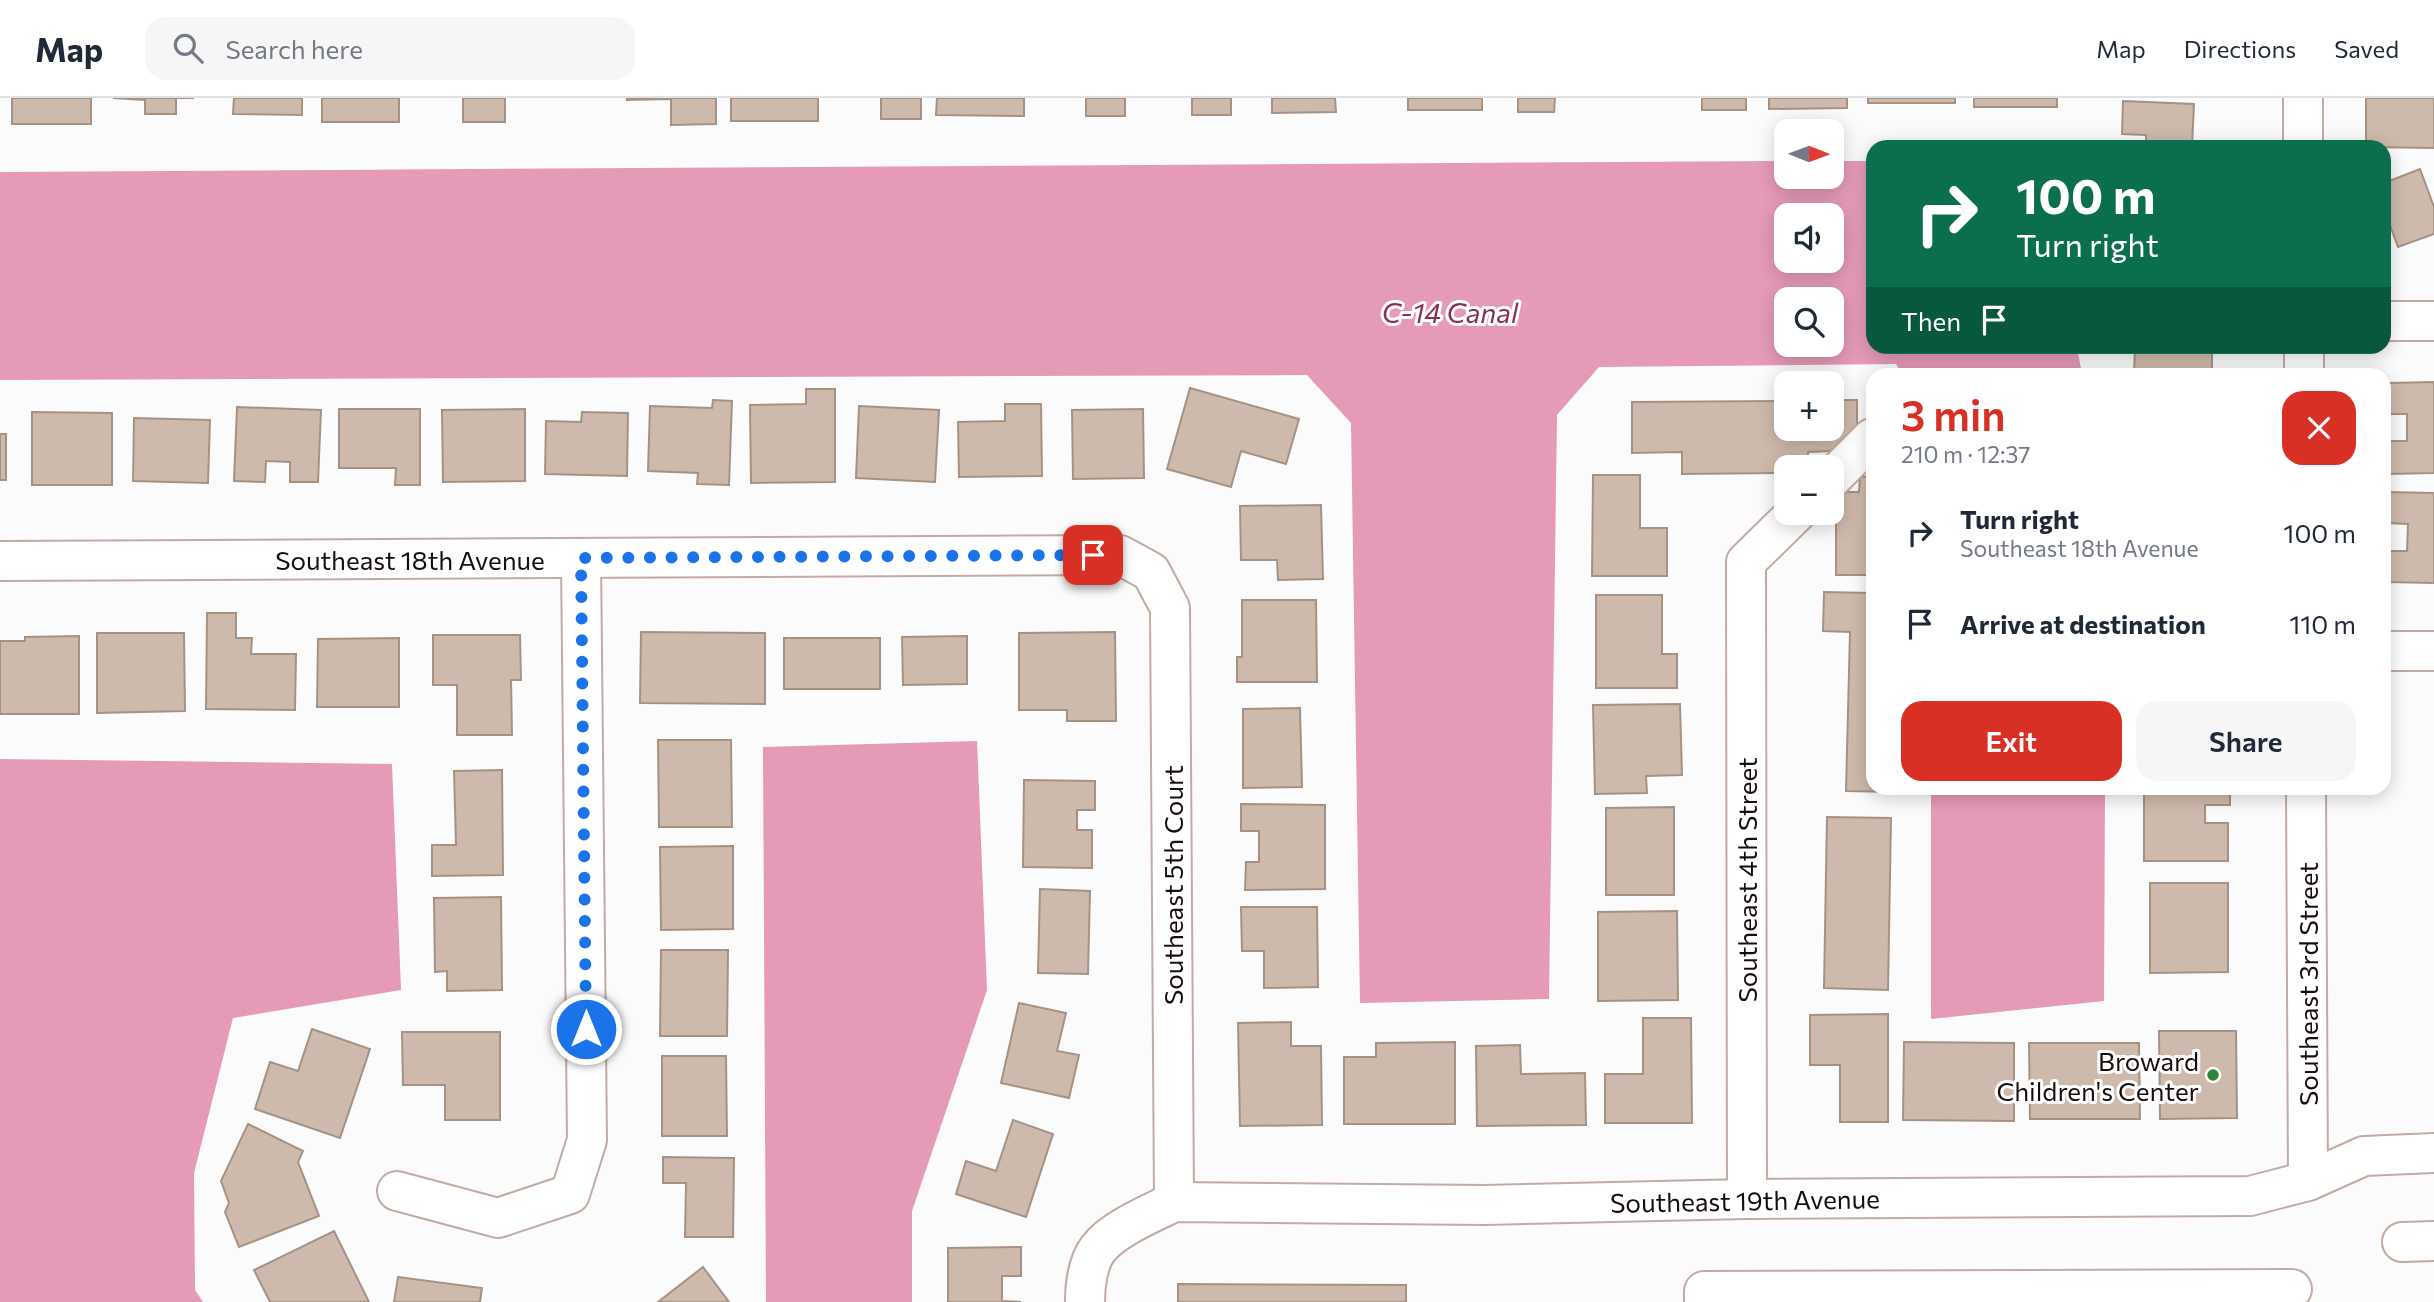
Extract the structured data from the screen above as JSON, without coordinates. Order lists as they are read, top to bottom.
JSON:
{
  "streets": {
    "street": [
      "Southeast 18th Avenue",
      "Southeast 4th Street",
      "Southeast 5th Court",
      "Southeast 3rd Street",
      "Southeast 19th Avenue"
    ]
  },
  "crossings": [
    ["Southeast 18th Avenue", "Southeast 5th Court"],
    ["Southeast 4th Street", "Southeast 19th Avenue"],
    ["Southeast 5th Court", "Southeast 19th Avenue"],
    ["Southeast 3rd Street", "Southeast 19th Avenue"]
  ],
  "water": ["C-14 Canal"],
  "places": ["Broward Children's Center"],
  "north": "right",
  "page": {
    "header": "Map",
    "search": "Search here",
    "nav": ["Map", "Directions", "Saved"],
    "map_buttons": ["+", "−"],
    "turn": ["100 m", "Turn right"],
    "then": "Then",
    "heading": ["3 min", "210 m · 12:37"],
    "list": [
      {
        "name": "Turn right",
        "note": "Southeast 18th Avenue",
        "value": "100 m"
      },
      {
        "name": "Arrive at destination",
        "value": "110 m"
      }
    ],
    "buttons": ["Exit", "Share"]
  }
}
